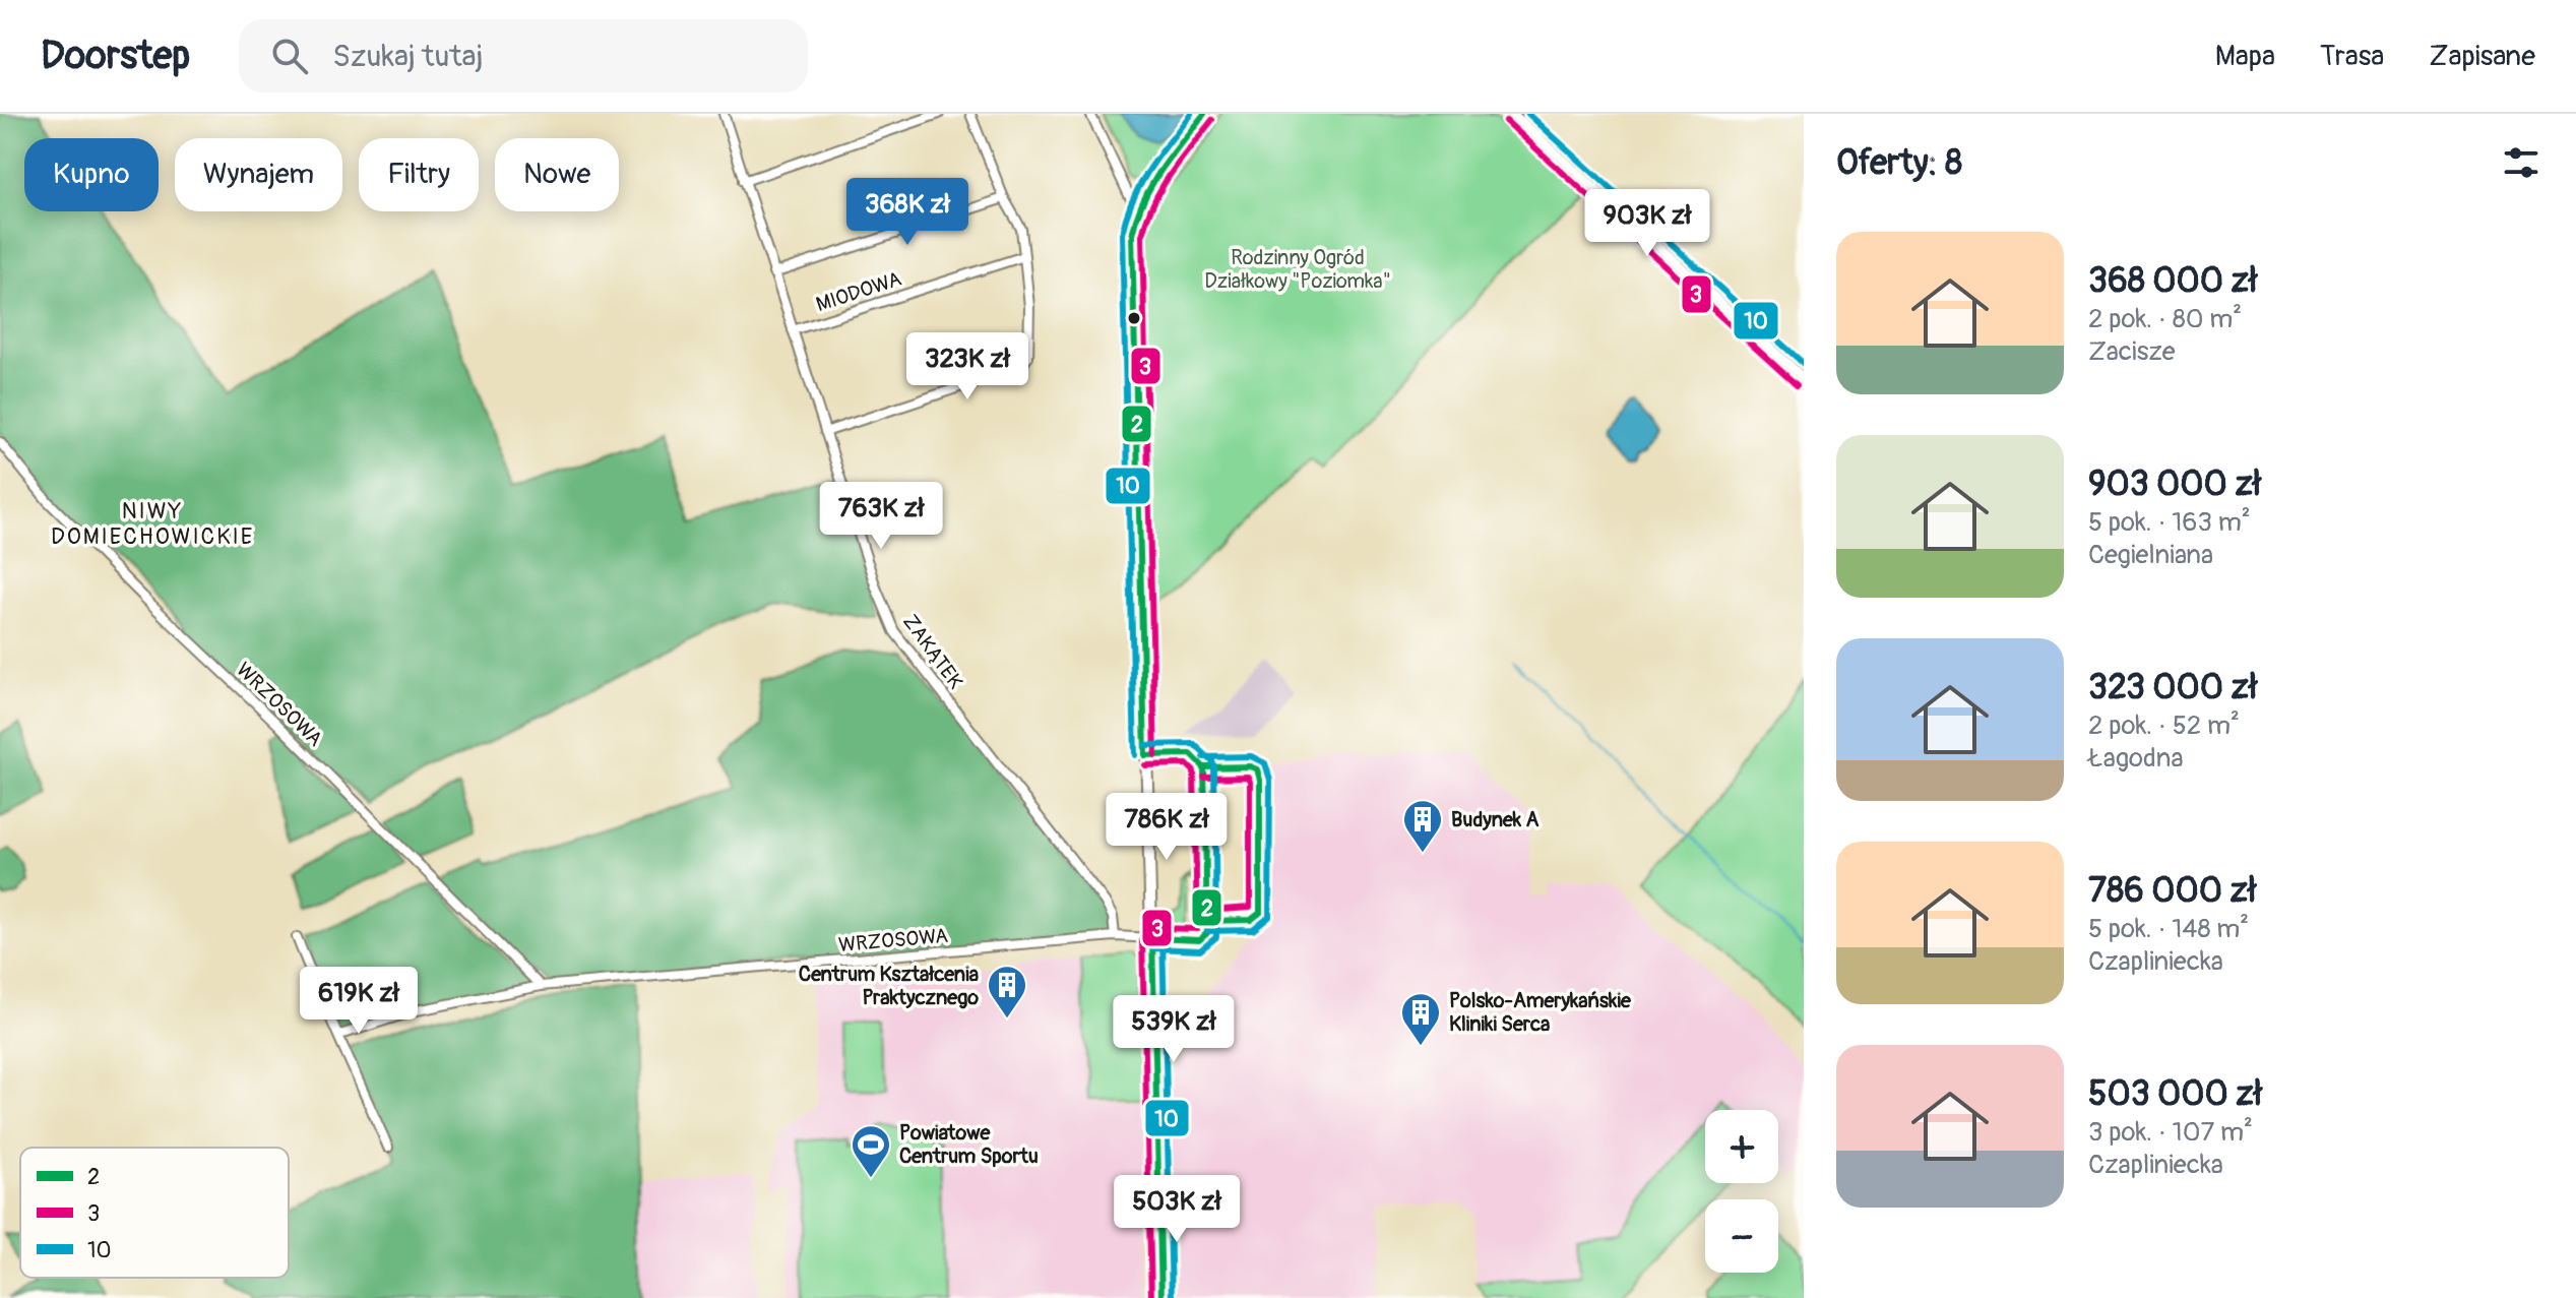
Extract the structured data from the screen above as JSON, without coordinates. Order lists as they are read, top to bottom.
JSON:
{
  "streets": {
    "street": ["MIODOWA", "ZAKĄTEK", "WRZOSOWA"]
  },
  "crossings": [
    ["MIODOWA", "ZAKĄTEK"],
    ["ZAKĄTEK", "WRZOSOWA"]
  ],
  "districts": ["NIWY DOMIECHOWICKIE"],
  "parks": ["Rodzinny Ogród Działkowy \"Poziomka\""],
  "places": {
    "building": ["Budynek A", "Centrum Kształcenia Praktycznego", "Polsko-Amerykańskie Kliniki Serca"],
    "sports": ["Powiatowe Centrum Sportu"]
  },
  "lines": ["transit line 2", "transit line 10", "transit line 3"],
  "legend": ["2", "3", "10"],
  "page": {
    "header": "Doorstep",
    "search": "Szukaj tutaj",
    "nav": ["Mapa", "Trasa", "Zapisane"],
    "heading": "Oferty: 8",
    "chip": [
      "Kupno",
      "Wynajem",
      "Filtry",
      "Nowe"
    ],
    "price": [
      "368K zł",
      "903K zł",
      "323K zł",
      "763K zł",
      "786K zł",
      "619K zł",
      "539K zł",
      "503K zł"
    ],
    "list": [
      {
        "name": "368 000 zł",
        "note": "2 pok. · 80 m² · Zacisze"
      },
      {
        "name": "903 000 zł",
        "note": "5 pok. · 163 m² · Cegielniana"
      },
      {
        "name": "323 000 zł",
        "note": "2 pok. · 52 m² · Łagodna"
      },
      {
        "name": "786 000 zł",
        "note": "5 pok. · 148 m² · Czapliniecka"
      },
      {
        "name": "503 000 zł",
        "note": "3 pok. · 107 m² · Czapliniecka"
      }
    ],
    "map_buttons": ["+", "−"]
  }
}
